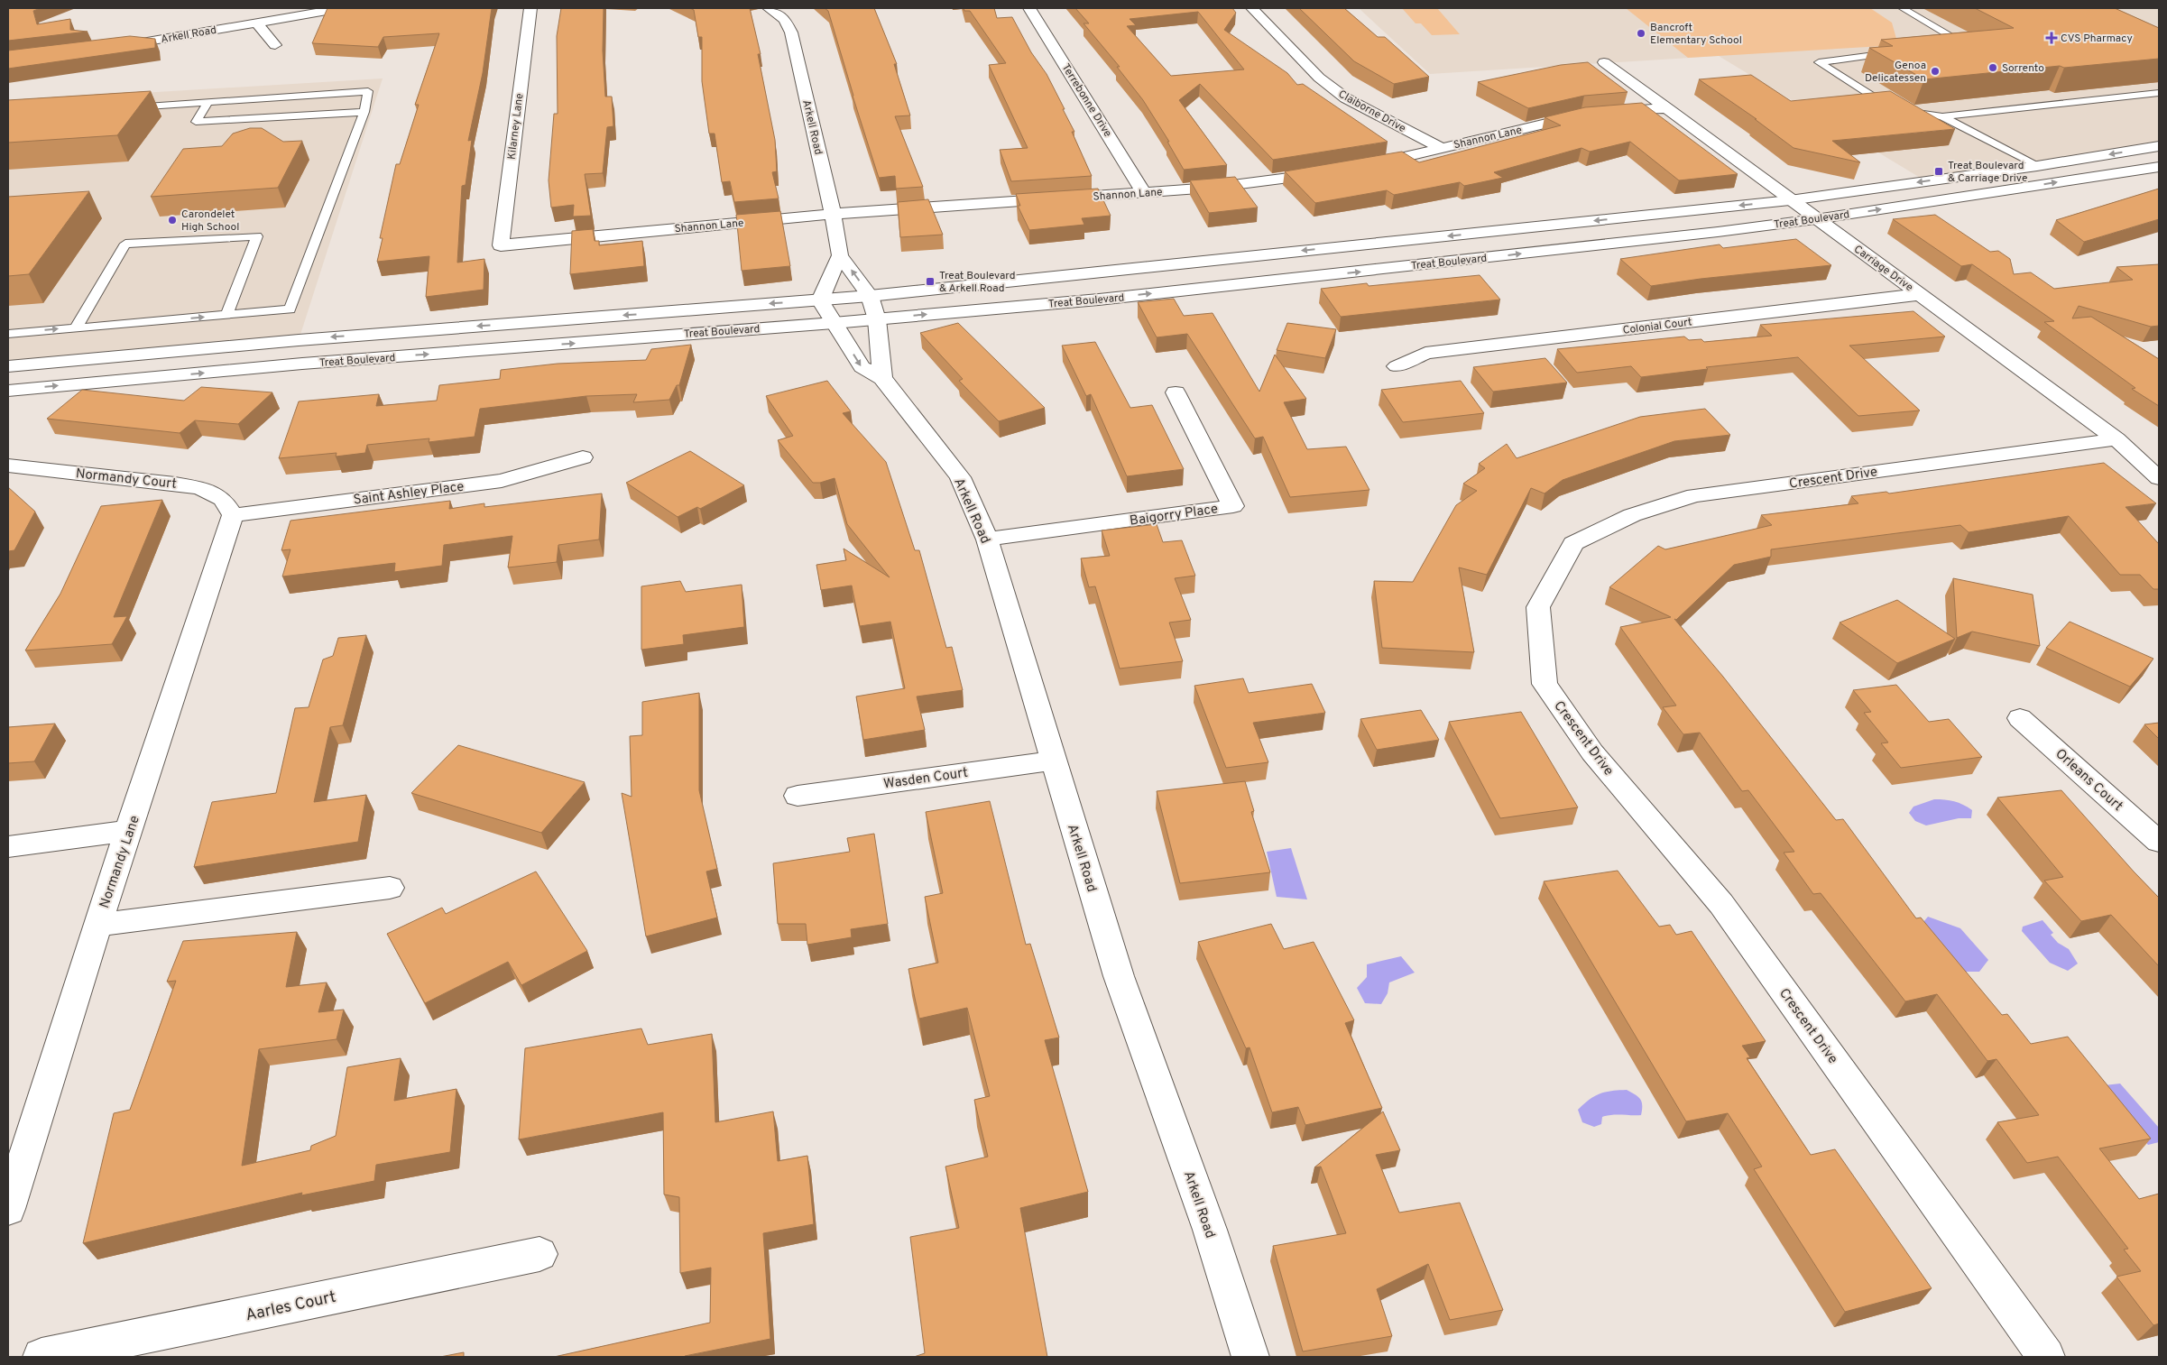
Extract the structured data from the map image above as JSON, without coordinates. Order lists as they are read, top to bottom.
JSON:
{
  "streets": {
    "street": [
      "Arkell Road",
      "Terrebonne Drive",
      "Claiborne Drive",
      "Kilarney Lane",
      "Shannon Lane",
      "Treat Boulevard",
      "Carriage Drive",
      "Colonial Court",
      "Crescent Drive",
      "Normandy Court",
      "Saint Ashley Place",
      "Baigorry Place",
      "Wasden Court",
      "Orleans Court",
      "Normandy Lane",
      "Aarles Court"
    ]
  },
  "crossings": [
    ["Arkell Road", "Shannon Lane"],
    ["Arkell Road", "Treat Boulevard"],
    ["Arkell Road", "Baigorry Place"],
    ["Arkell Road", "Wasden Court"],
    ["Terrebonne Drive", "Shannon Lane"],
    ["Claiborne Drive", "Shannon Lane"],
    ["Kilarney Lane", "Shannon Lane"],
    ["Shannon Lane", "Carriage Drive"],
    ["Treat Boulevard", "Carriage Drive"],
    ["Carriage Drive", "Colonial Court"],
    ["Carriage Drive", "Crescent Drive"],
    ["Normandy Court", "Saint Ashley Place"],
    ["Normandy Court", "Normandy Lane"],
    ["Saint Ashley Place", "Normandy Lane"]
  ],
  "places": {
    "other": [
      "Bancroft Elementary School",
      "Sorrento",
      "Genoa Delicatessen",
      "Carondelet High School"
    ],
    "health": ["CVS Pharmacy"],
    "transit": ["Treat Boulevard & Carriage Drive", "Treat Boulevard & Arkell Road"]
  }
}
